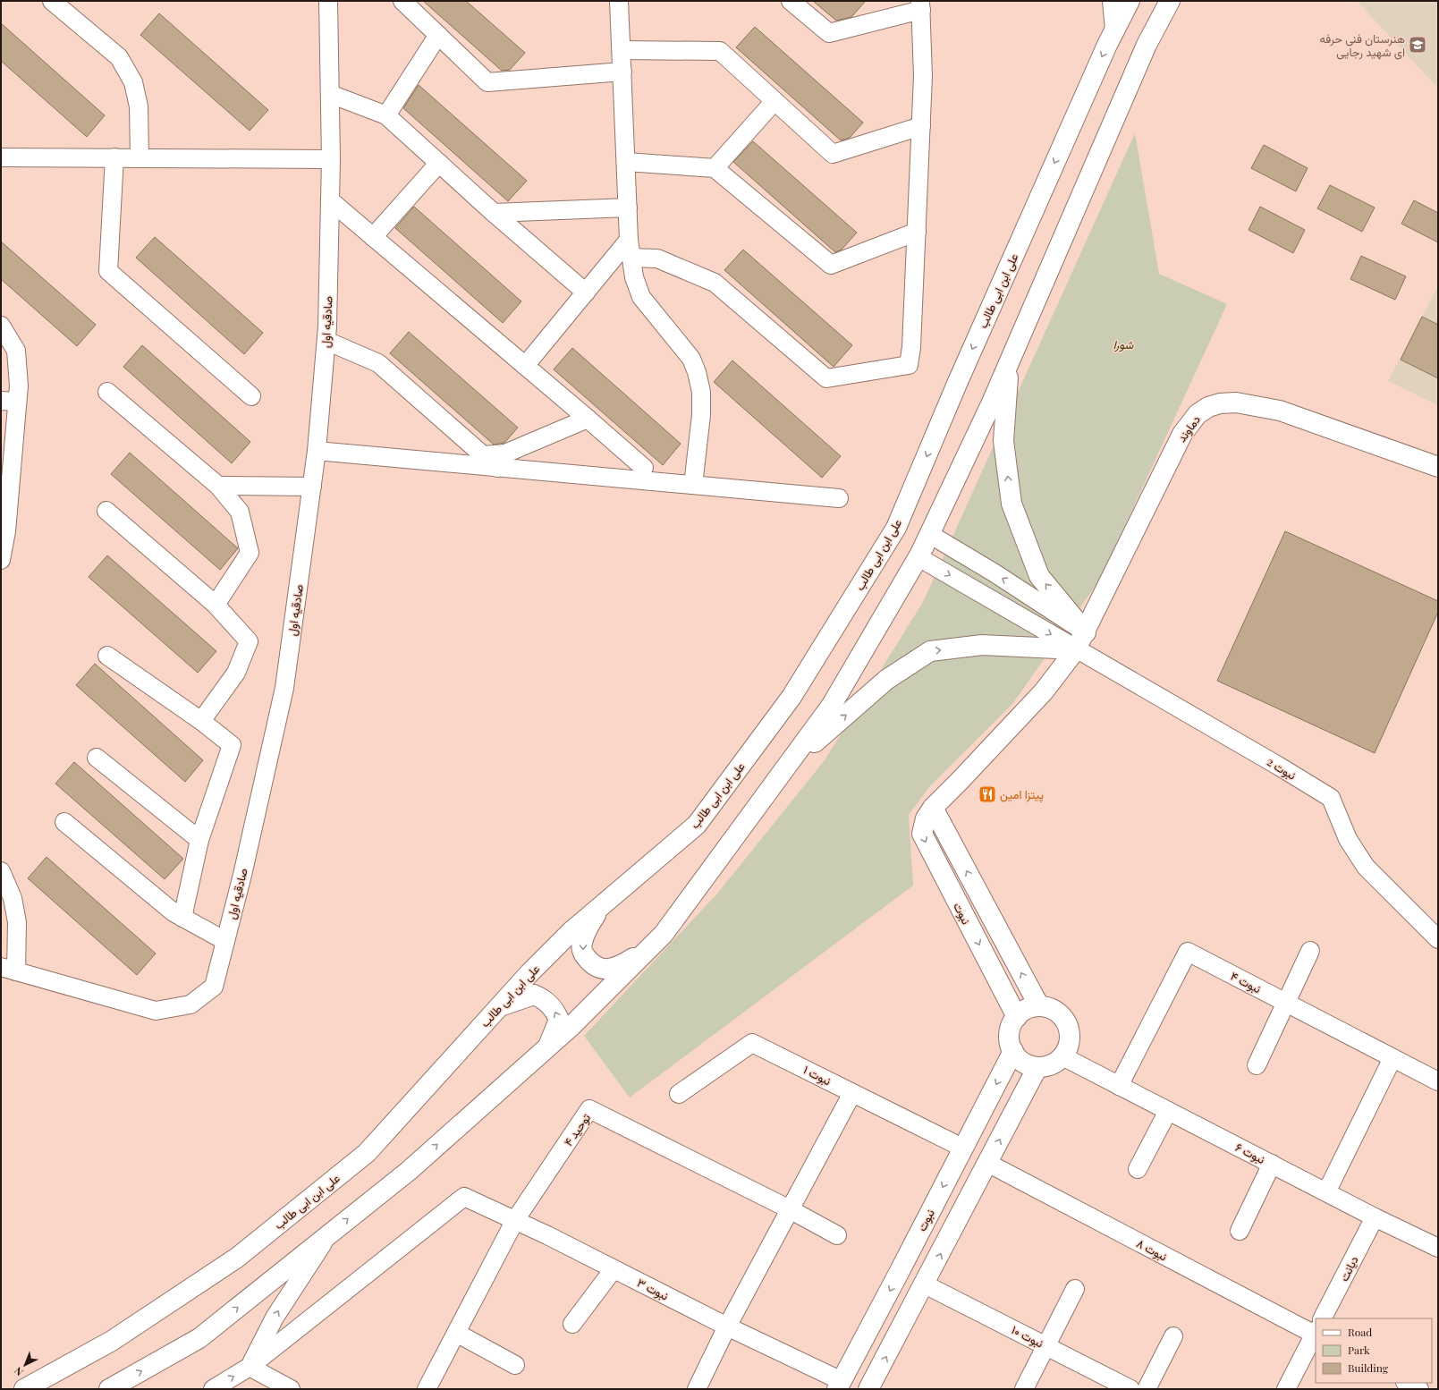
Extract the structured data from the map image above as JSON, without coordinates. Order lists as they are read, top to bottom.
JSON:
{
  "streets": {
    "main road": ["علی ابن ابی طالب", "دماوند", "نبوت"],
    "street": [
      "صادقیه اول",
      "نبوت 2",
      "نبوت ۴",
      "نبوت ۱",
      "توحید ۴",
      "نبوت ۶",
      "نبوت ۸",
      "دیانت",
      "نبوت ۳",
      "نبوت ۱۰"
    ]
  },
  "crossings": [
    ["دماوند", "نبوت 2"],
    ["دماوند", "نبوت"],
    ["نبوت 2", "نبوت"],
    ["نبوت", "نبوت ۱"],
    ["نبوت", "نبوت ۶"],
    ["نبوت", "نبوت ۳"],
    ["نبوت ۴", "نبوت ۶"],
    ["توحید ۴", "نبوت ۳"],
    ["نبوت ۶", "دیانت"]
  ],
  "parks": ["شورا"],
  "places": {
    "school or university": ["هنرستان فنی حرفه ای شهید رجایی"],
    "restaurant": ["پیتزا امین"]
  },
  "legend": ["Road", "Park", "Building"],
  "north": "bottom left"
}
